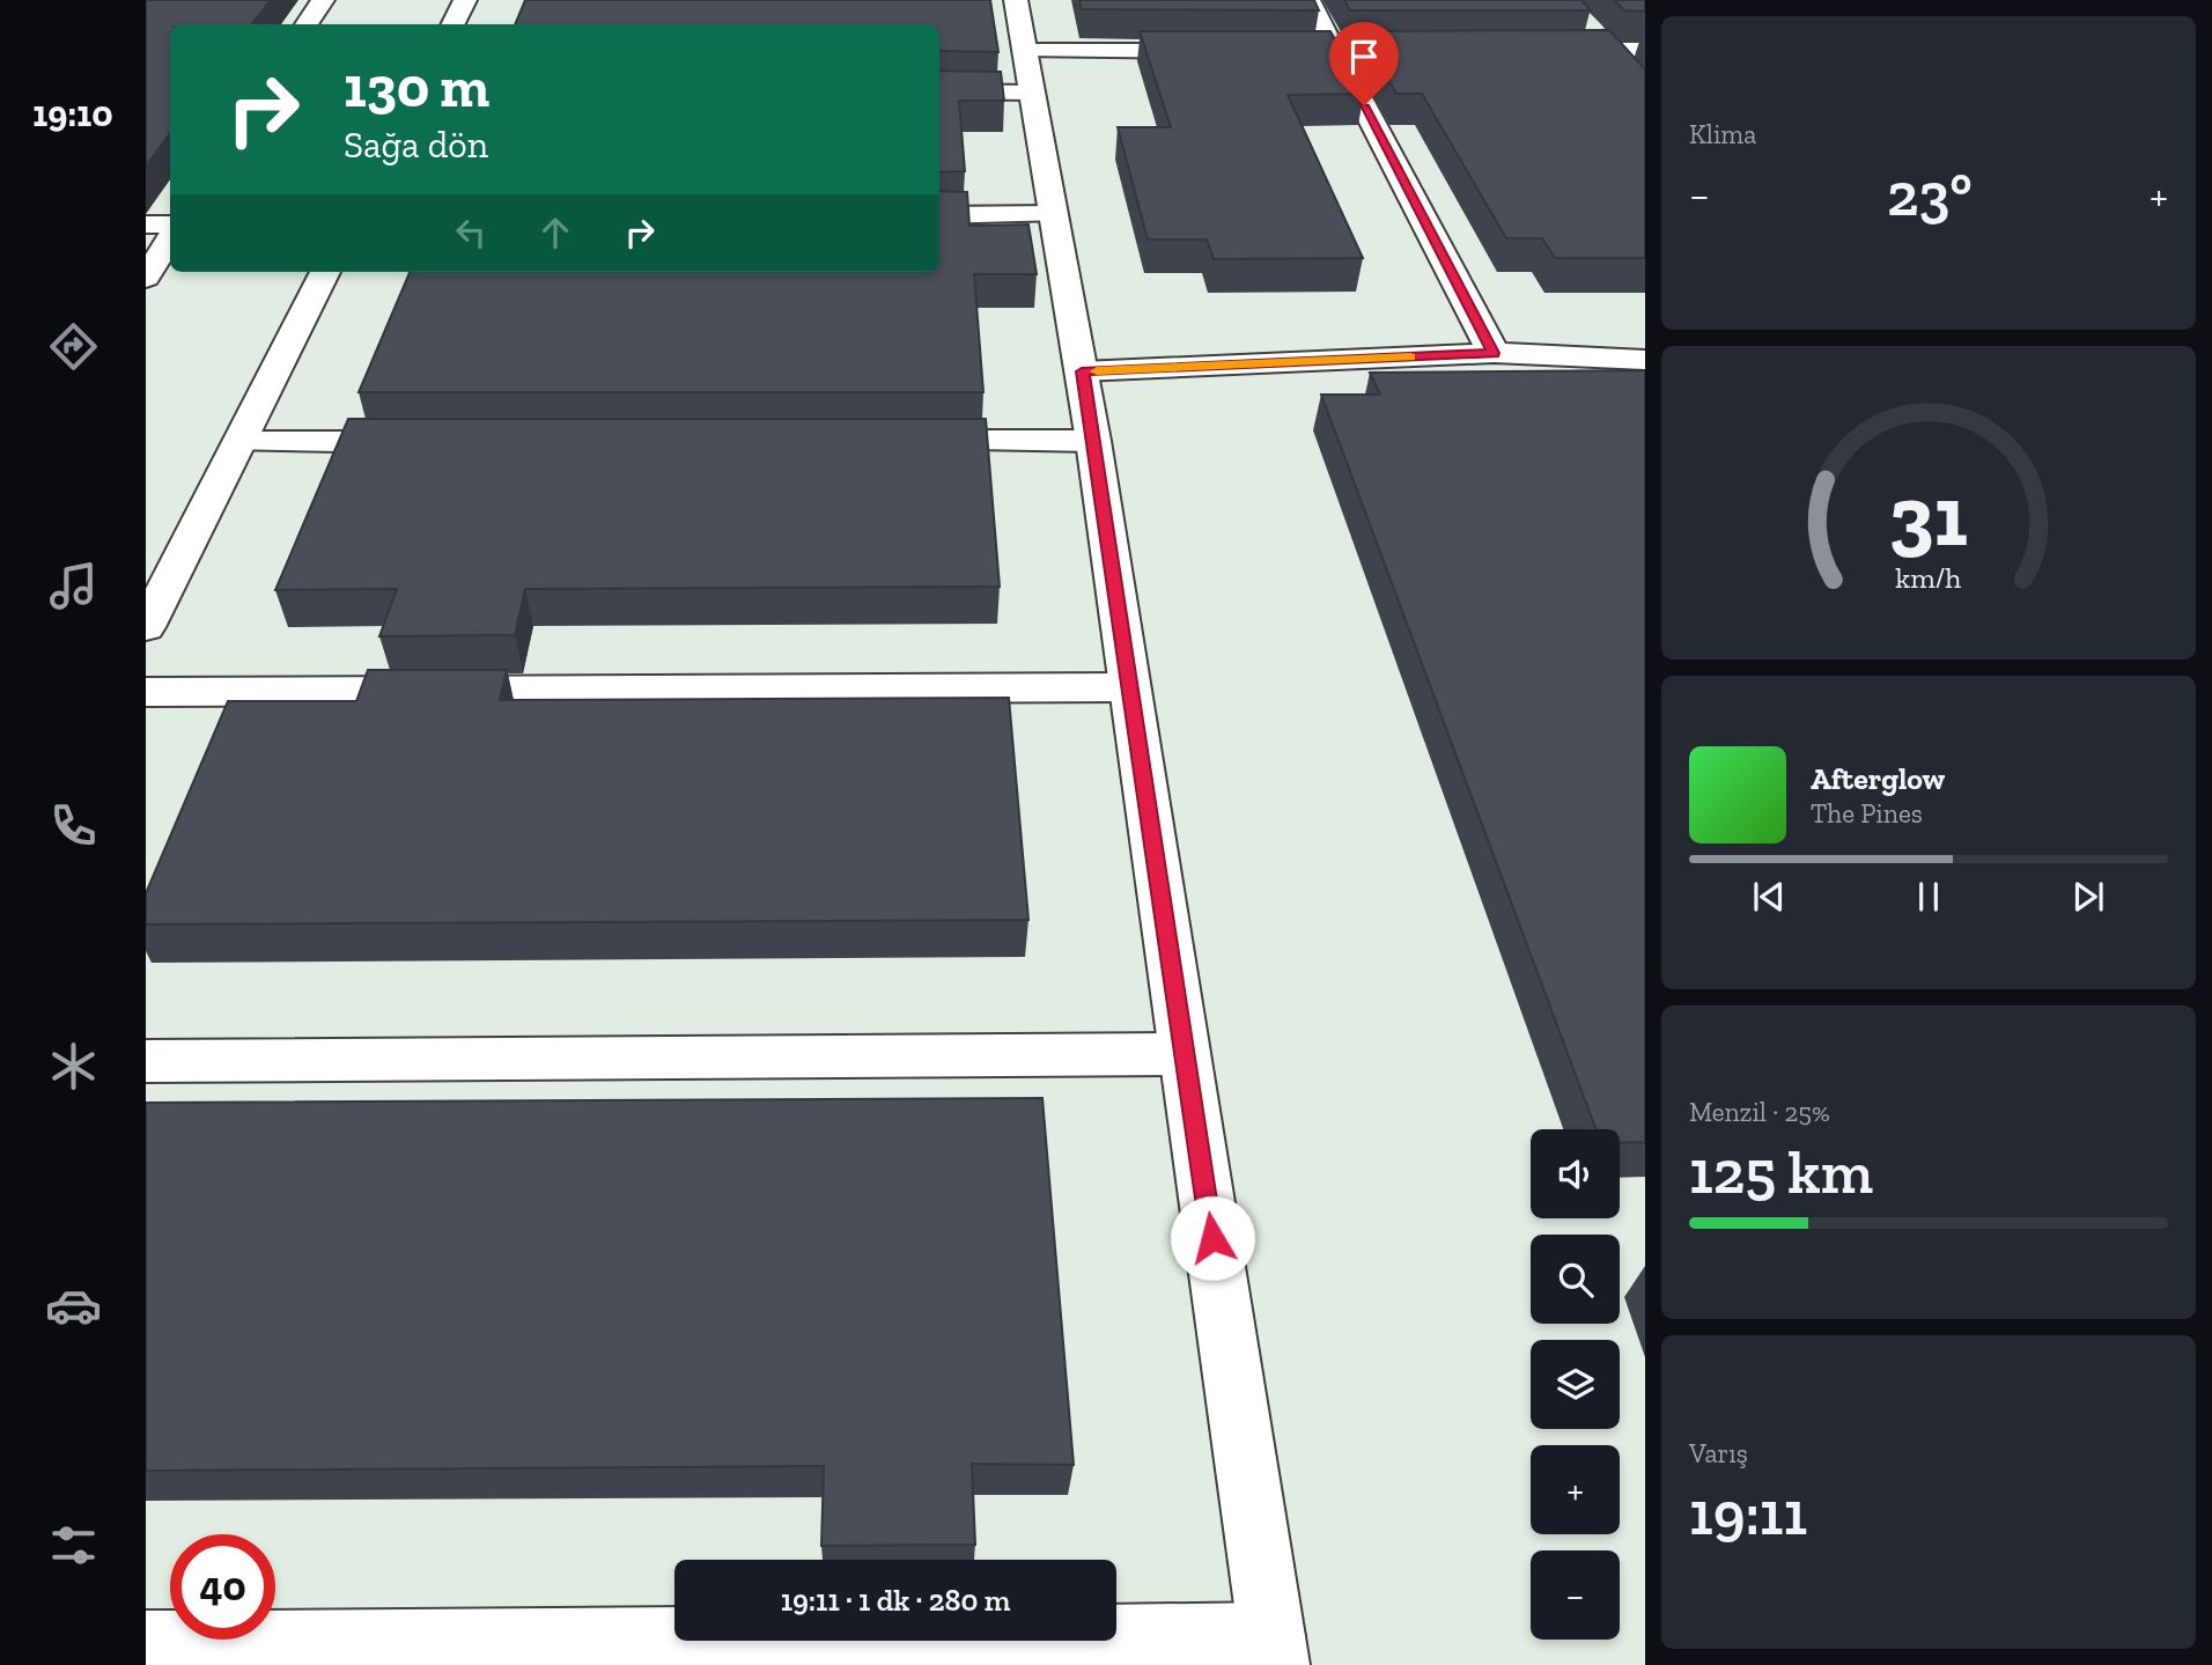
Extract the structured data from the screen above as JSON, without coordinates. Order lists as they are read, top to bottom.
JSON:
{
  "page": {
    "tabs": "19:10",
    "tile": [
      "Klima",
      ["Menzil · 25%", "125 km"],
      ["Varış", "19:11"]
    ],
    "turn": ["130 m", "Sağa dön"],
    "heat": ["−", "23°", "+"],
    "song": ["Afterglow", "The Pines"],
    "map_buttons": ["+", "−"],
    "limit": "40",
    "trip": "19:11 · 1 dk · 280 m",
    "gauge": ["31", "km/h"]
  }
}
